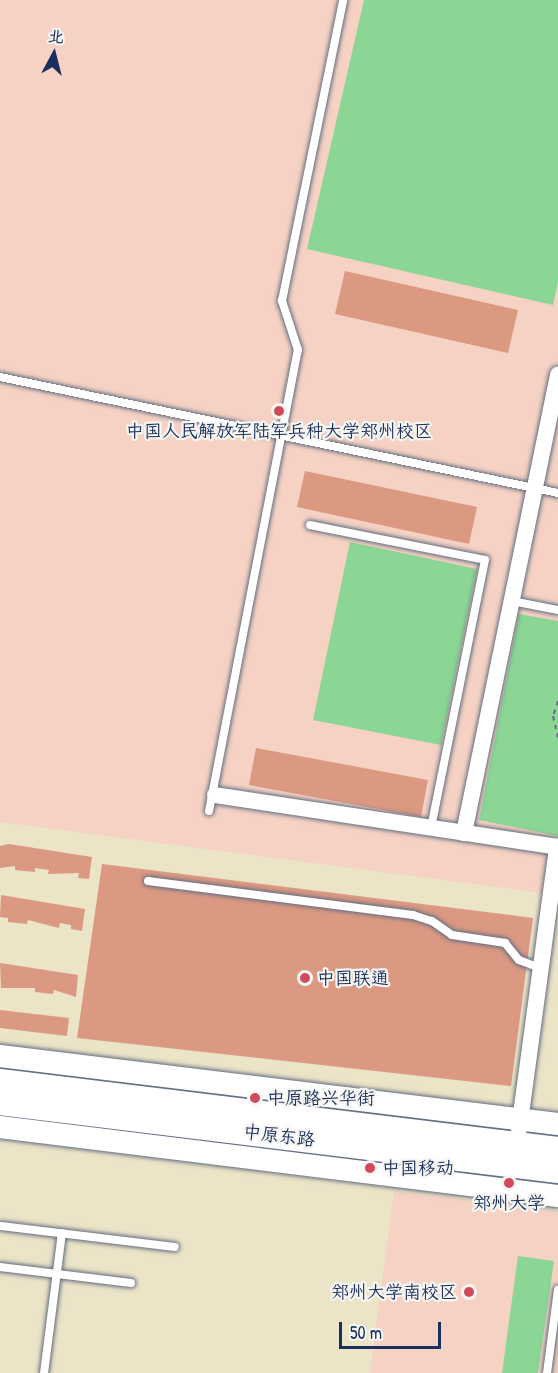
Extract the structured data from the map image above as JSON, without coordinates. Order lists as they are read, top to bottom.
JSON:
{
  "streets": {
    "main road": ["中原东路"]
  },
  "places": [
    "中国人民解放军陆军兵种大学郑州校区",
    "中国联通",
    "中原路兴华街",
    "中国移动",
    "郑州大学",
    "郑州大学南校区"
  ],
  "scale_bar": "50 m",
  "north": "top"
}
